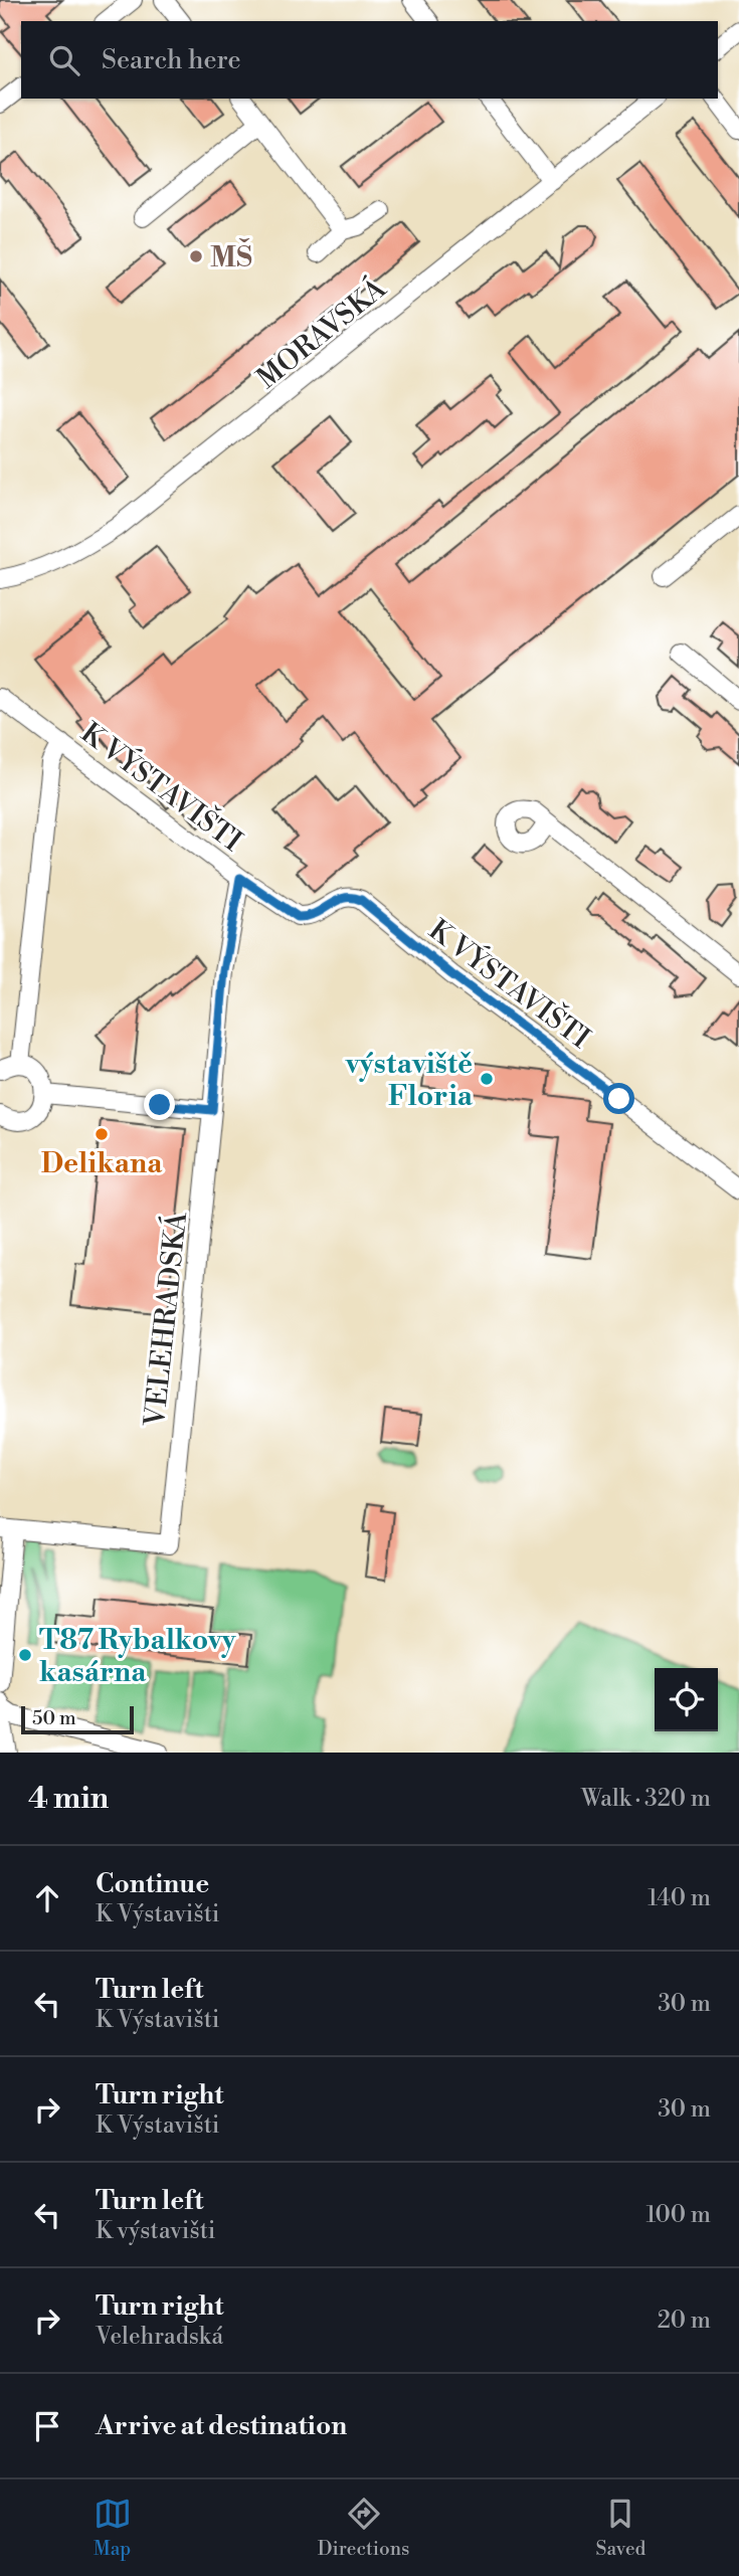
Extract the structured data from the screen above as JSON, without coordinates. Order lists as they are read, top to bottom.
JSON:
{
  "streets": {
    "street": ["MORAVSKÁ", "K VÝSTAVIŠTI", "VELEHRADSKÁ"]
  },
  "crossings": [
    ["K VÝSTAVIŠTI", "VELEHRADSKÁ"]
  ],
  "places": [
    "MŠ",
    "výstaviště Floria",
    "Delikana",
    "T87 Rybalkovy kasárna"
  ],
  "scale_bar": "50 m",
  "page": {
    "search": "Search here",
    "scale": "50 m",
    "heading": ["4 min", "Walk · 320 m"],
    "list": [
      ["Continue", "K Výstavišti", "140 m"],
      ["Turn left", "K Výstavišti", "30 m"],
      ["Turn right", "K Výstavišti", "30 m"],
      ["Turn left", "K výstavišti", "100 m"],
      ["Turn right", "Velehradská", "20 m"],
      "Arrive at destination"
    ],
    "nav": ["Map", "Directions", "Saved"]
  }
}
